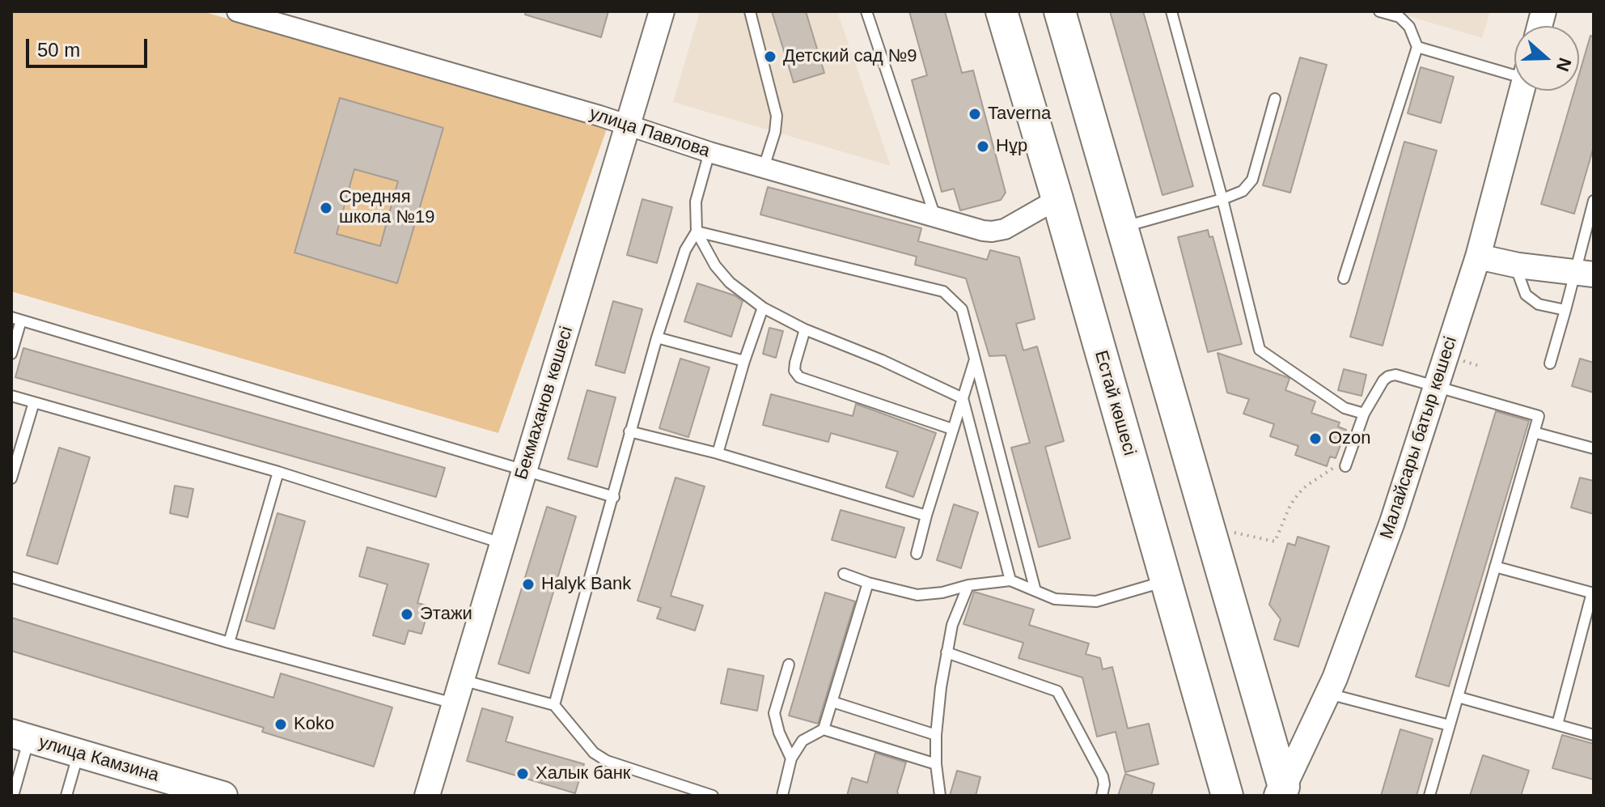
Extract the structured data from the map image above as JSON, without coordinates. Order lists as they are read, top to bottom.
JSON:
{
  "streets": {
    "main road": ["Естай көшесі", "улица Камзина"],
    "street": ["улица Павлова", "Бекмаханов көшесі", "Малайсары батыр көшесі"]
  },
  "crossings": [
    ["улица Павлова", "Бекмаханов көшесі"],
    ["улица Павлова", "Естай көшесі"]
  ],
  "places": [
    "Детский сад №9",
    "Taverna",
    "Нұр",
    "Средняя школа №19",
    "Ozon",
    "Halyk Bank",
    "Этажи",
    "Koko",
    "Халык банк"
  ],
  "scale_bar": "50 m",
  "north": "right"
}
